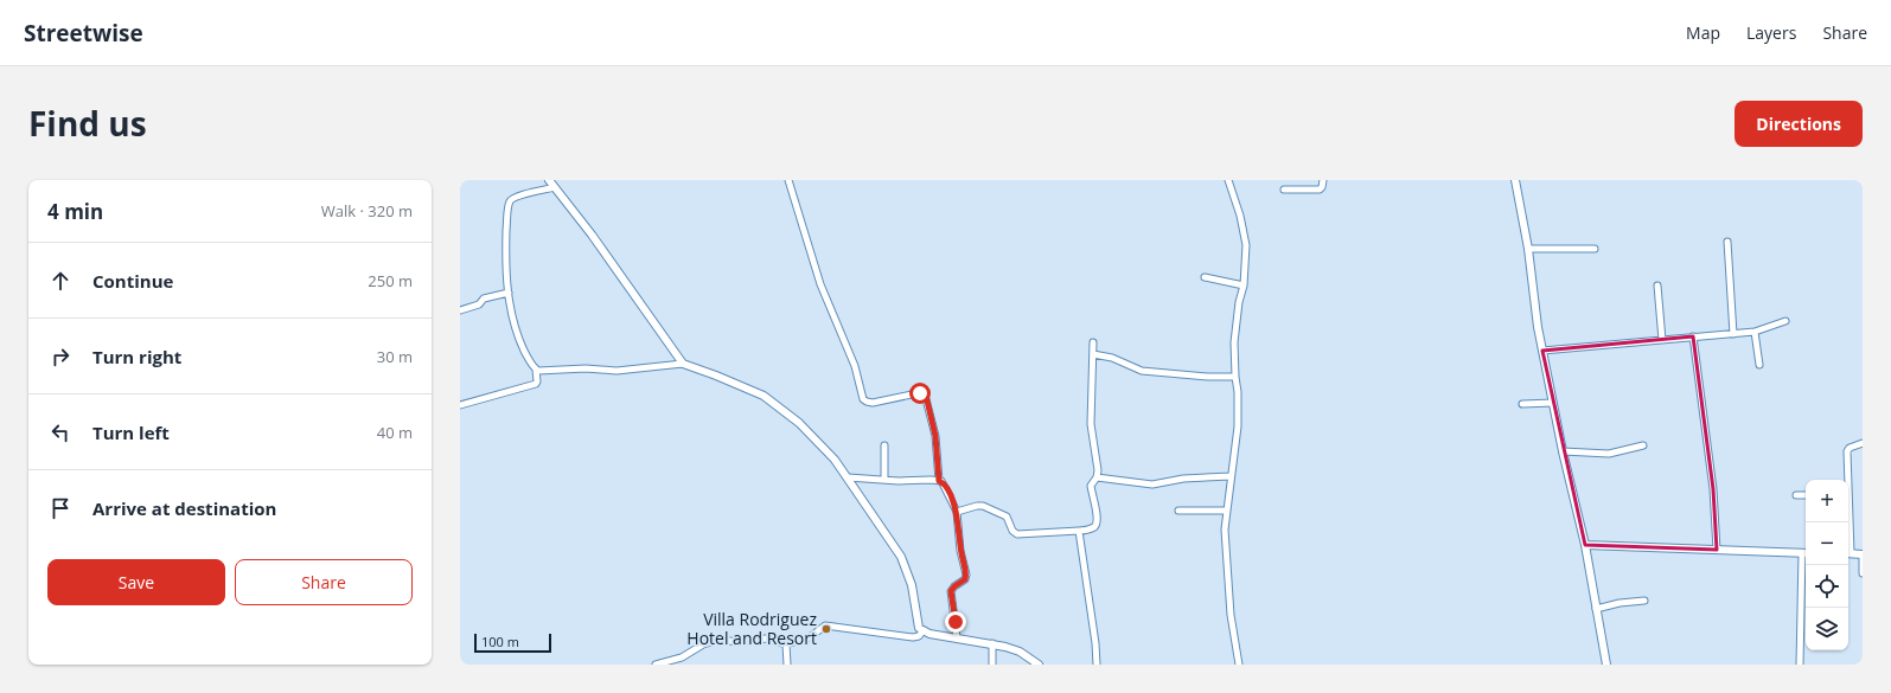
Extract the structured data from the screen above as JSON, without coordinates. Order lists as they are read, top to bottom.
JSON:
{
  "places": ["Villa Rodriguez Hotel and Resort"],
  "scale_bar": "100 m",
  "page": {
    "header": "Streetwise",
    "nav": ["Map", "Layers", "Share"],
    "title": "Find us",
    "buttons": [
      "Directions",
      ["Save", "Share"]
    ],
    "heading": ["4 min", "Walk · 320 m"],
    "list": [
      ["Continue", "250 m"],
      ["Turn right", "30 m"],
      ["Turn left", "40 m"],
      "Arrive at destination"
    ],
    "map_buttons": ["+", "−"],
    "scale": "100 m"
  }
}
